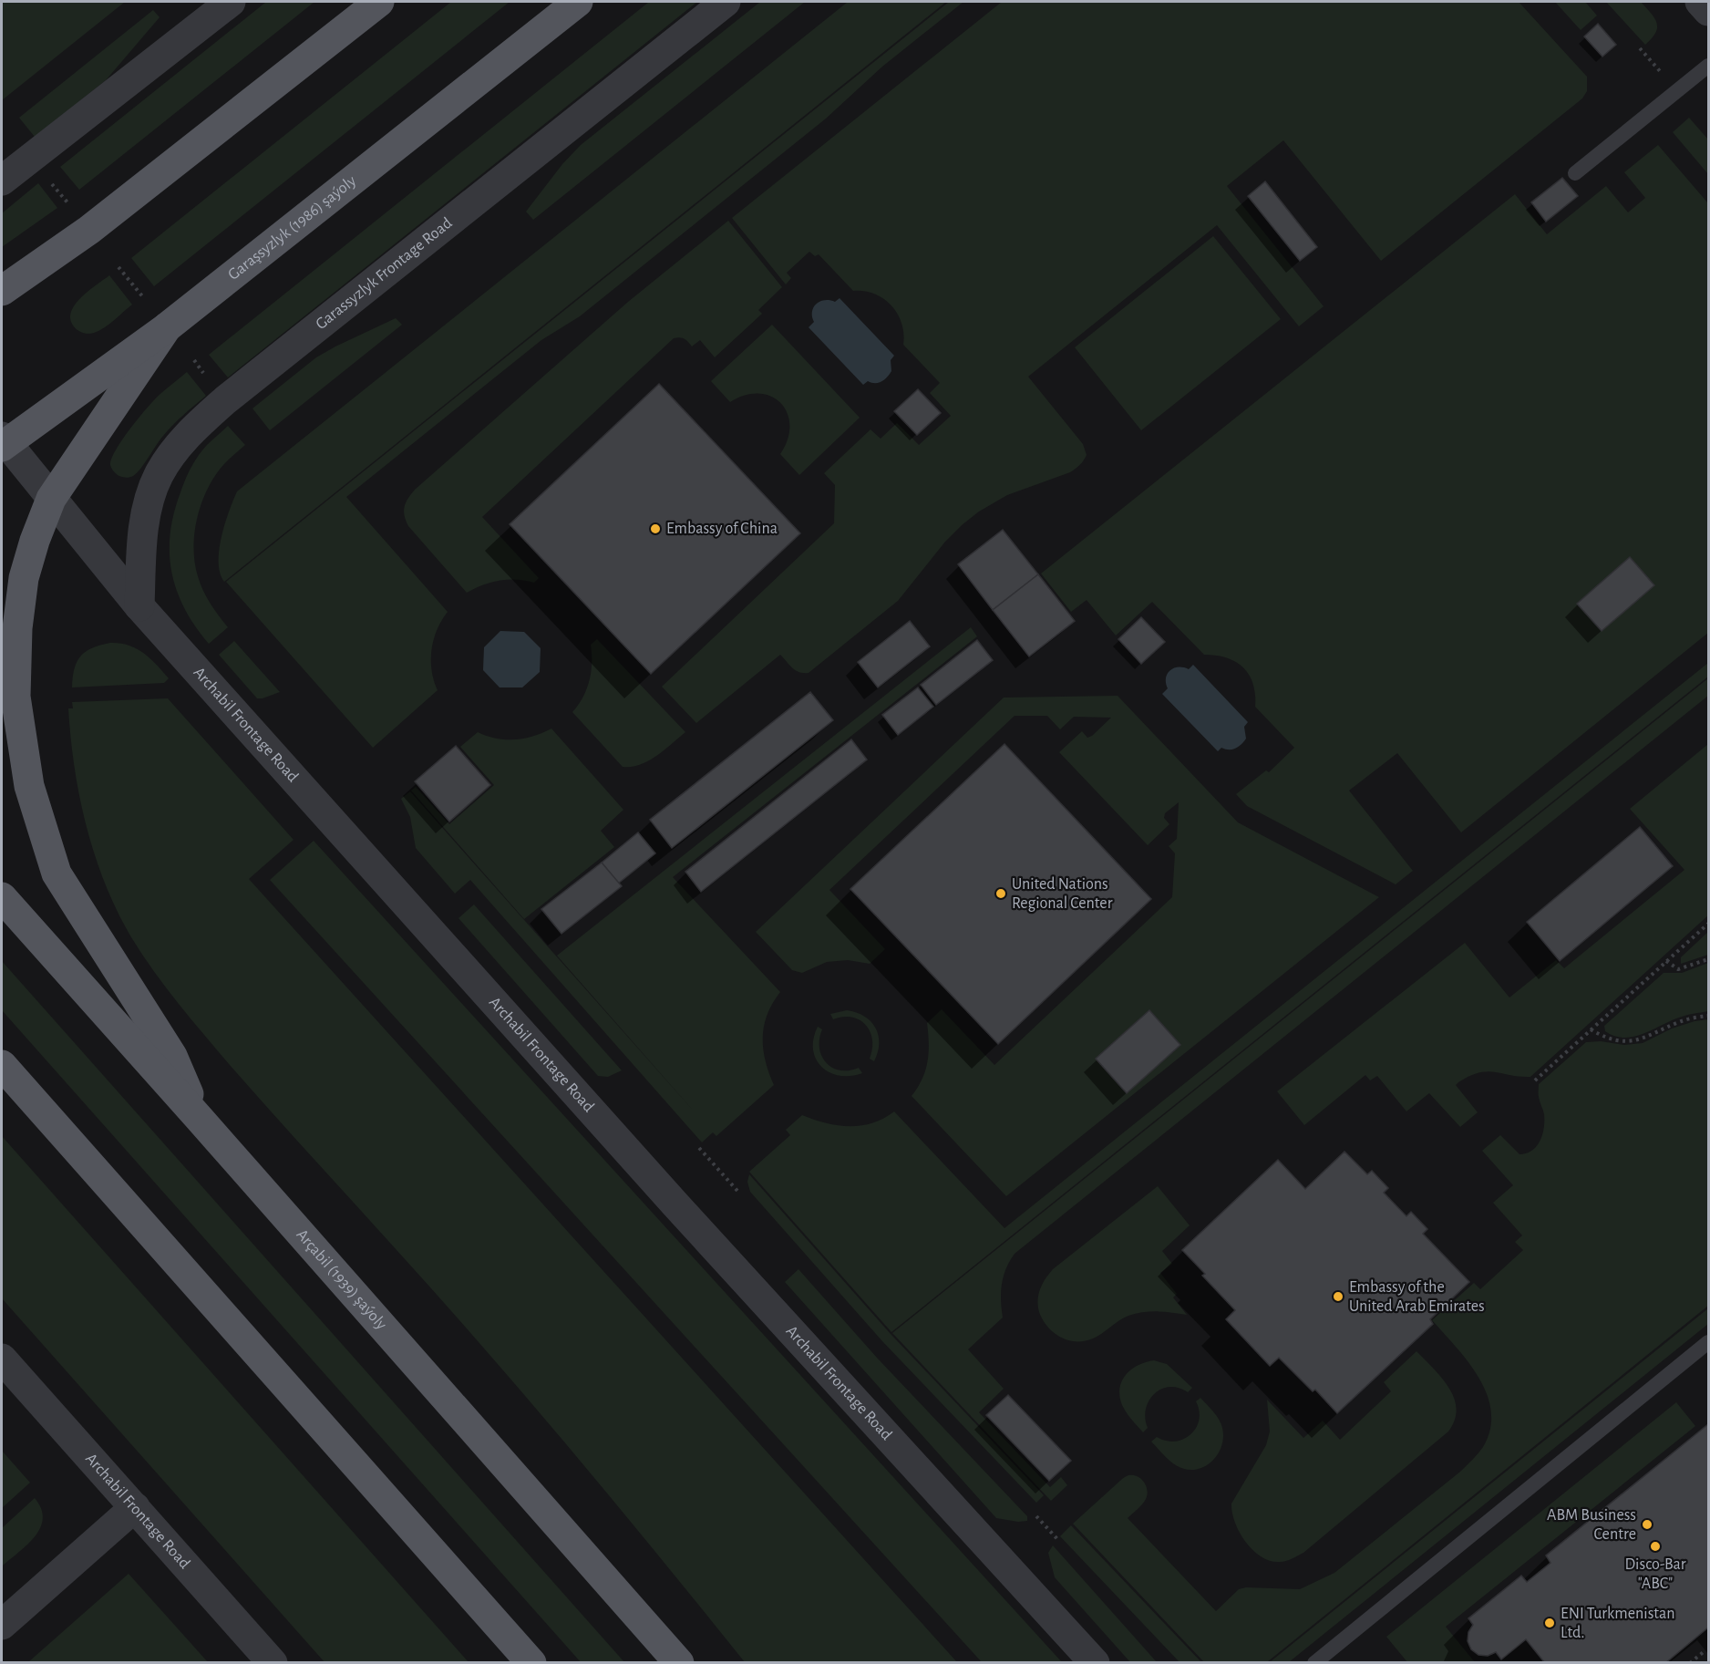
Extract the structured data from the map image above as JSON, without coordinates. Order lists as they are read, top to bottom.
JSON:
{
  "streets": {
    "main road": ["Garaşsyzlyk (1986) şaýoly", "Arçabil (1939) şaýoly"],
    "street": ["Garassyzlyk Frontage Road", "Archabil Frontage Road"]
  },
  "crossings": [
    ["Garaşsyzlyk (1986) şaýoly", "Archabil Frontage Road"],
    ["Garassyzlyk Frontage Road", "Archabil Frontage Road"]
  ],
  "places": [
    "Embassy of China",
    "United Nations Regional Center",
    "Embassy of the United Arab Emirates",
    "ABM Business Centre",
    "Disco-Bar \"ABC\"",
    "ENI Turkmenistan Ltd."
  ]
}
